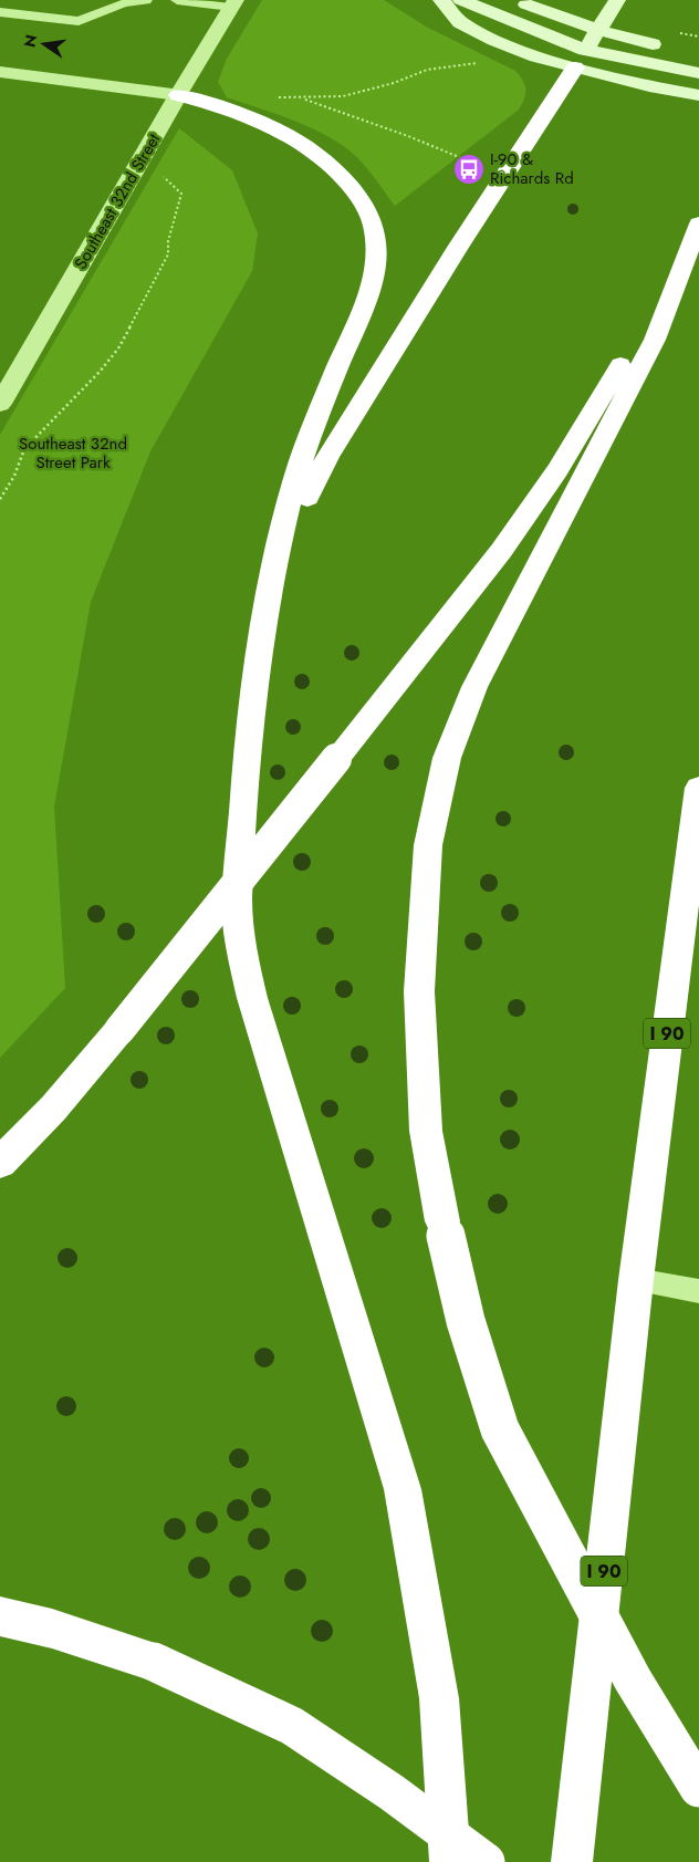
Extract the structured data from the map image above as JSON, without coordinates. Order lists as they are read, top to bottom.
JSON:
{
  "streets": {
    "highway": ["I 90"],
    "street": ["Southeast 32nd Street"]
  },
  "parks": ["Southeast 32nd Street Park"],
  "places": {
    "bus stop": ["I-90 & Richards Rd"]
  },
  "north": "left"
}
